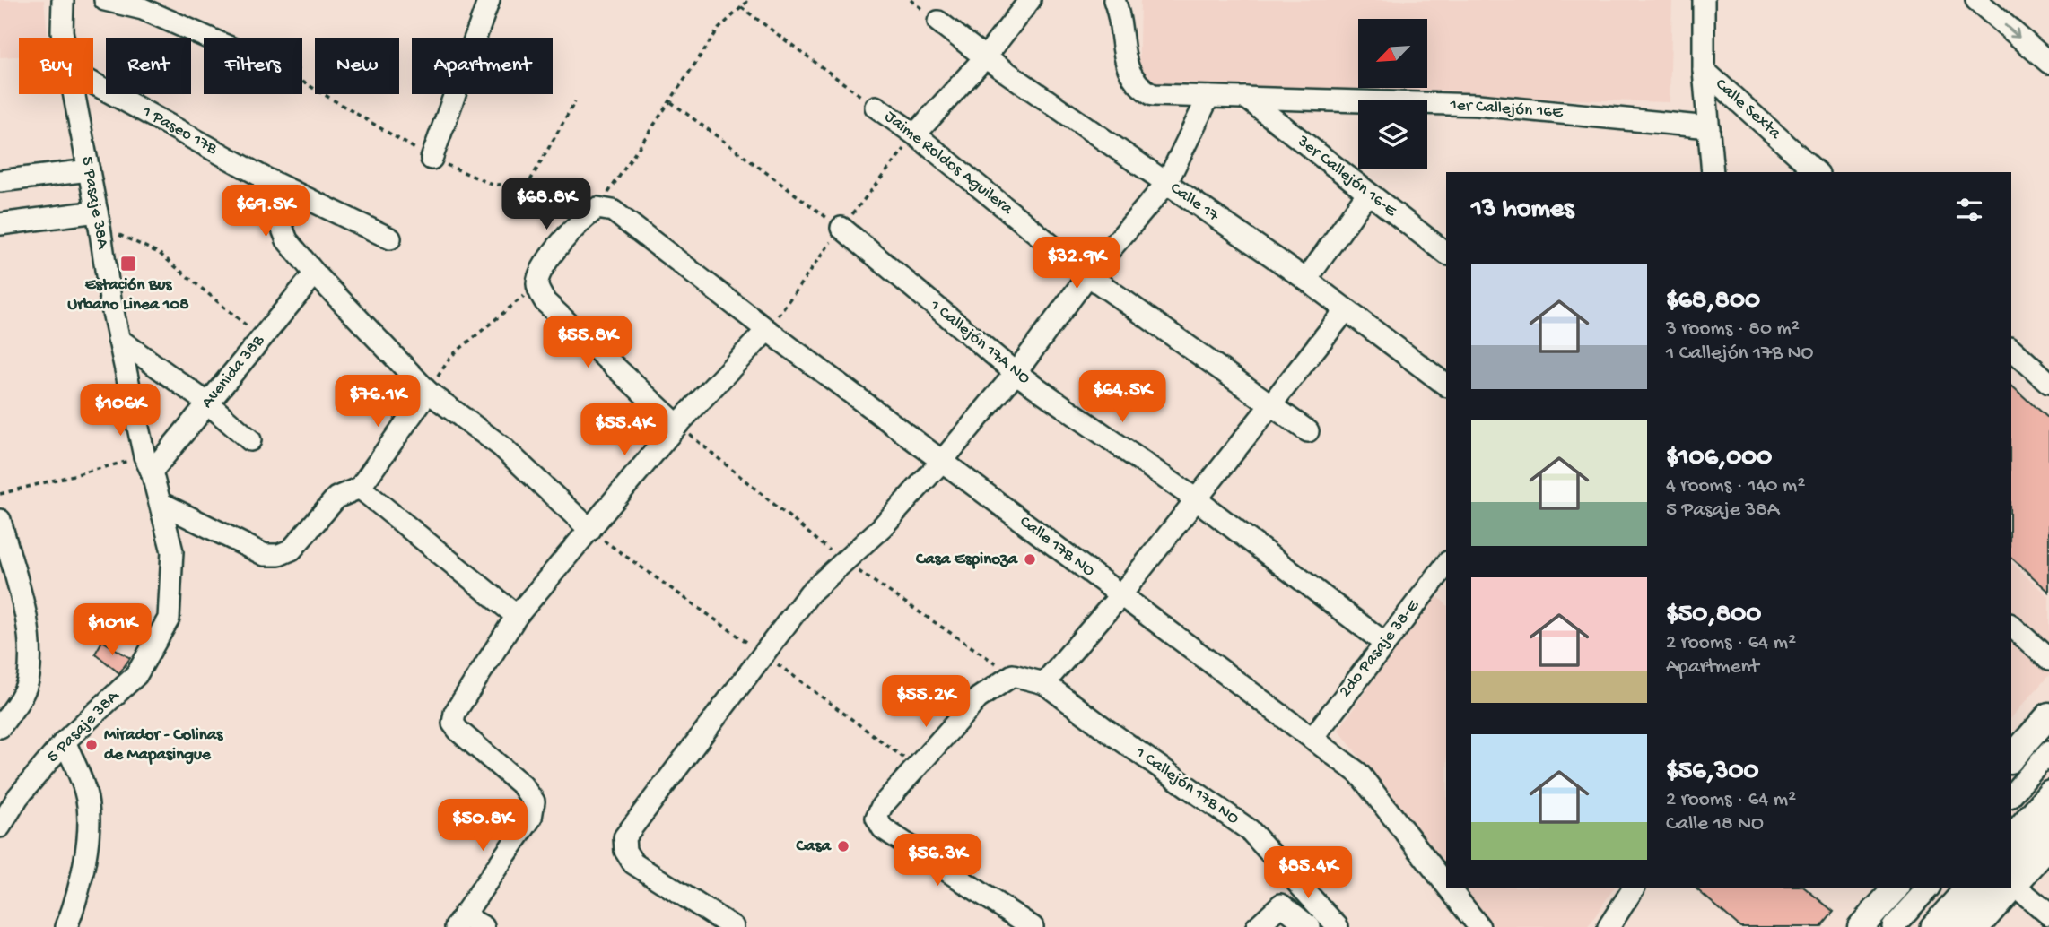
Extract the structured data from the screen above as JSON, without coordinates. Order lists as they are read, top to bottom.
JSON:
{
  "streets": {
    "street": [
      "1er Callejón 16E",
      "Calle Sexta",
      "1 Paseo 17B",
      "Jaime Roldos Aguilera",
      "3er Callejón 16-E",
      "5 Pasaje 38A",
      "Calle 17",
      "1 Callejón 17A NO",
      "Avenida 38B",
      "Calle 17B NO",
      "2do Pasaje 38-E",
      "1 Callejón 17B NO"
    ]
  },
  "crossings": [
    ["1er Callejón 16E", "3er Callejón 16-E"],
    ["5 Pasaje 38A", "Avenida 38B"],
    ["1 Callejón 17A NO", "2do Pasaje 38-E"],
    ["Calle 17B NO", "2do Pasaje 38-E"]
  ],
  "places": {
    "transit": ["Estación Bus Urbano Linea 108"],
    "other": ["Casa Espinoza", "Mirador - Colinas de Mapasingue", "Casa"]
  },
  "north": "bottom left",
  "page": {
    "chip": [
      "Buy",
      "Rent",
      "Filters",
      "New",
      "Apartment"
    ],
    "heading": "13 homes",
    "price": [
      "$68.8K",
      "$69.5K",
      "$32.9K",
      "$55.8K",
      "$64.5K",
      "$76.1K",
      "$106K",
      "$55.4K",
      "$101K",
      "$55.2K",
      "$50.8K",
      "$56.3K",
      "$85.4K"
    ],
    "list": [
      {
        "name": "$68,800",
        "note": "3 rooms · 80 m² · 1 Callejón 17B NO"
      },
      {
        "name": "$106,000",
        "note": "4 rooms · 140 m² · 5 Pasaje 38A"
      },
      {
        "name": "$50,800",
        "note": "2 rooms · 64 m² · Apartment"
      },
      {
        "name": "$56,300",
        "note": "2 rooms · 64 m² · Calle 18 NO"
      }
    ]
  }
}
